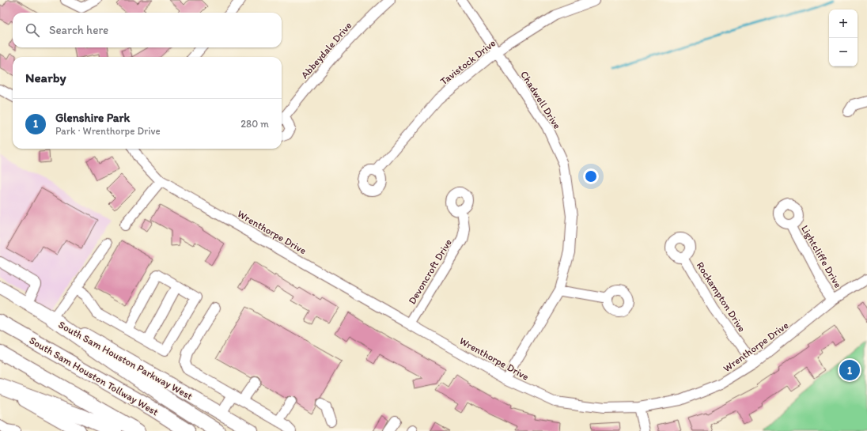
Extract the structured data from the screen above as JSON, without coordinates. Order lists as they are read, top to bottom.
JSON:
{
  "streets": {
    "highway": ["South Sam Houston Tollway West"],
    "main road": ["South Sam Houston Parkway West"],
    "street": [
      "Abbeydale Drive",
      "Tavistock Drive",
      "Chadwell Drive",
      "Wrenthorpe Drive",
      "Lightcliffe Drive",
      "Devoncroft Drive",
      "Rockampton Drive"
    ]
  },
  "crossings": [
    ["Tavistock Drive", "Chadwell Drive"],
    ["Chadwell Drive", "Wrenthorpe Drive"],
    ["Wrenthorpe Drive", "Lightcliffe Drive"],
    ["Wrenthorpe Drive", "Devoncroft Drive"],
    ["Wrenthorpe Drive", "Rockampton Drive"]
  ],
  "page": {
    "map_buttons": ["+", "−"],
    "search": "Search here",
    "heading": "Nearby",
    "list": [
      {
        "mark": "1",
        "name": "Glenshire Park",
        "note": "Park · Wrenthorpe Drive",
        "value": "280 m"
      }
    ],
    "pins": "1"
  }
}
